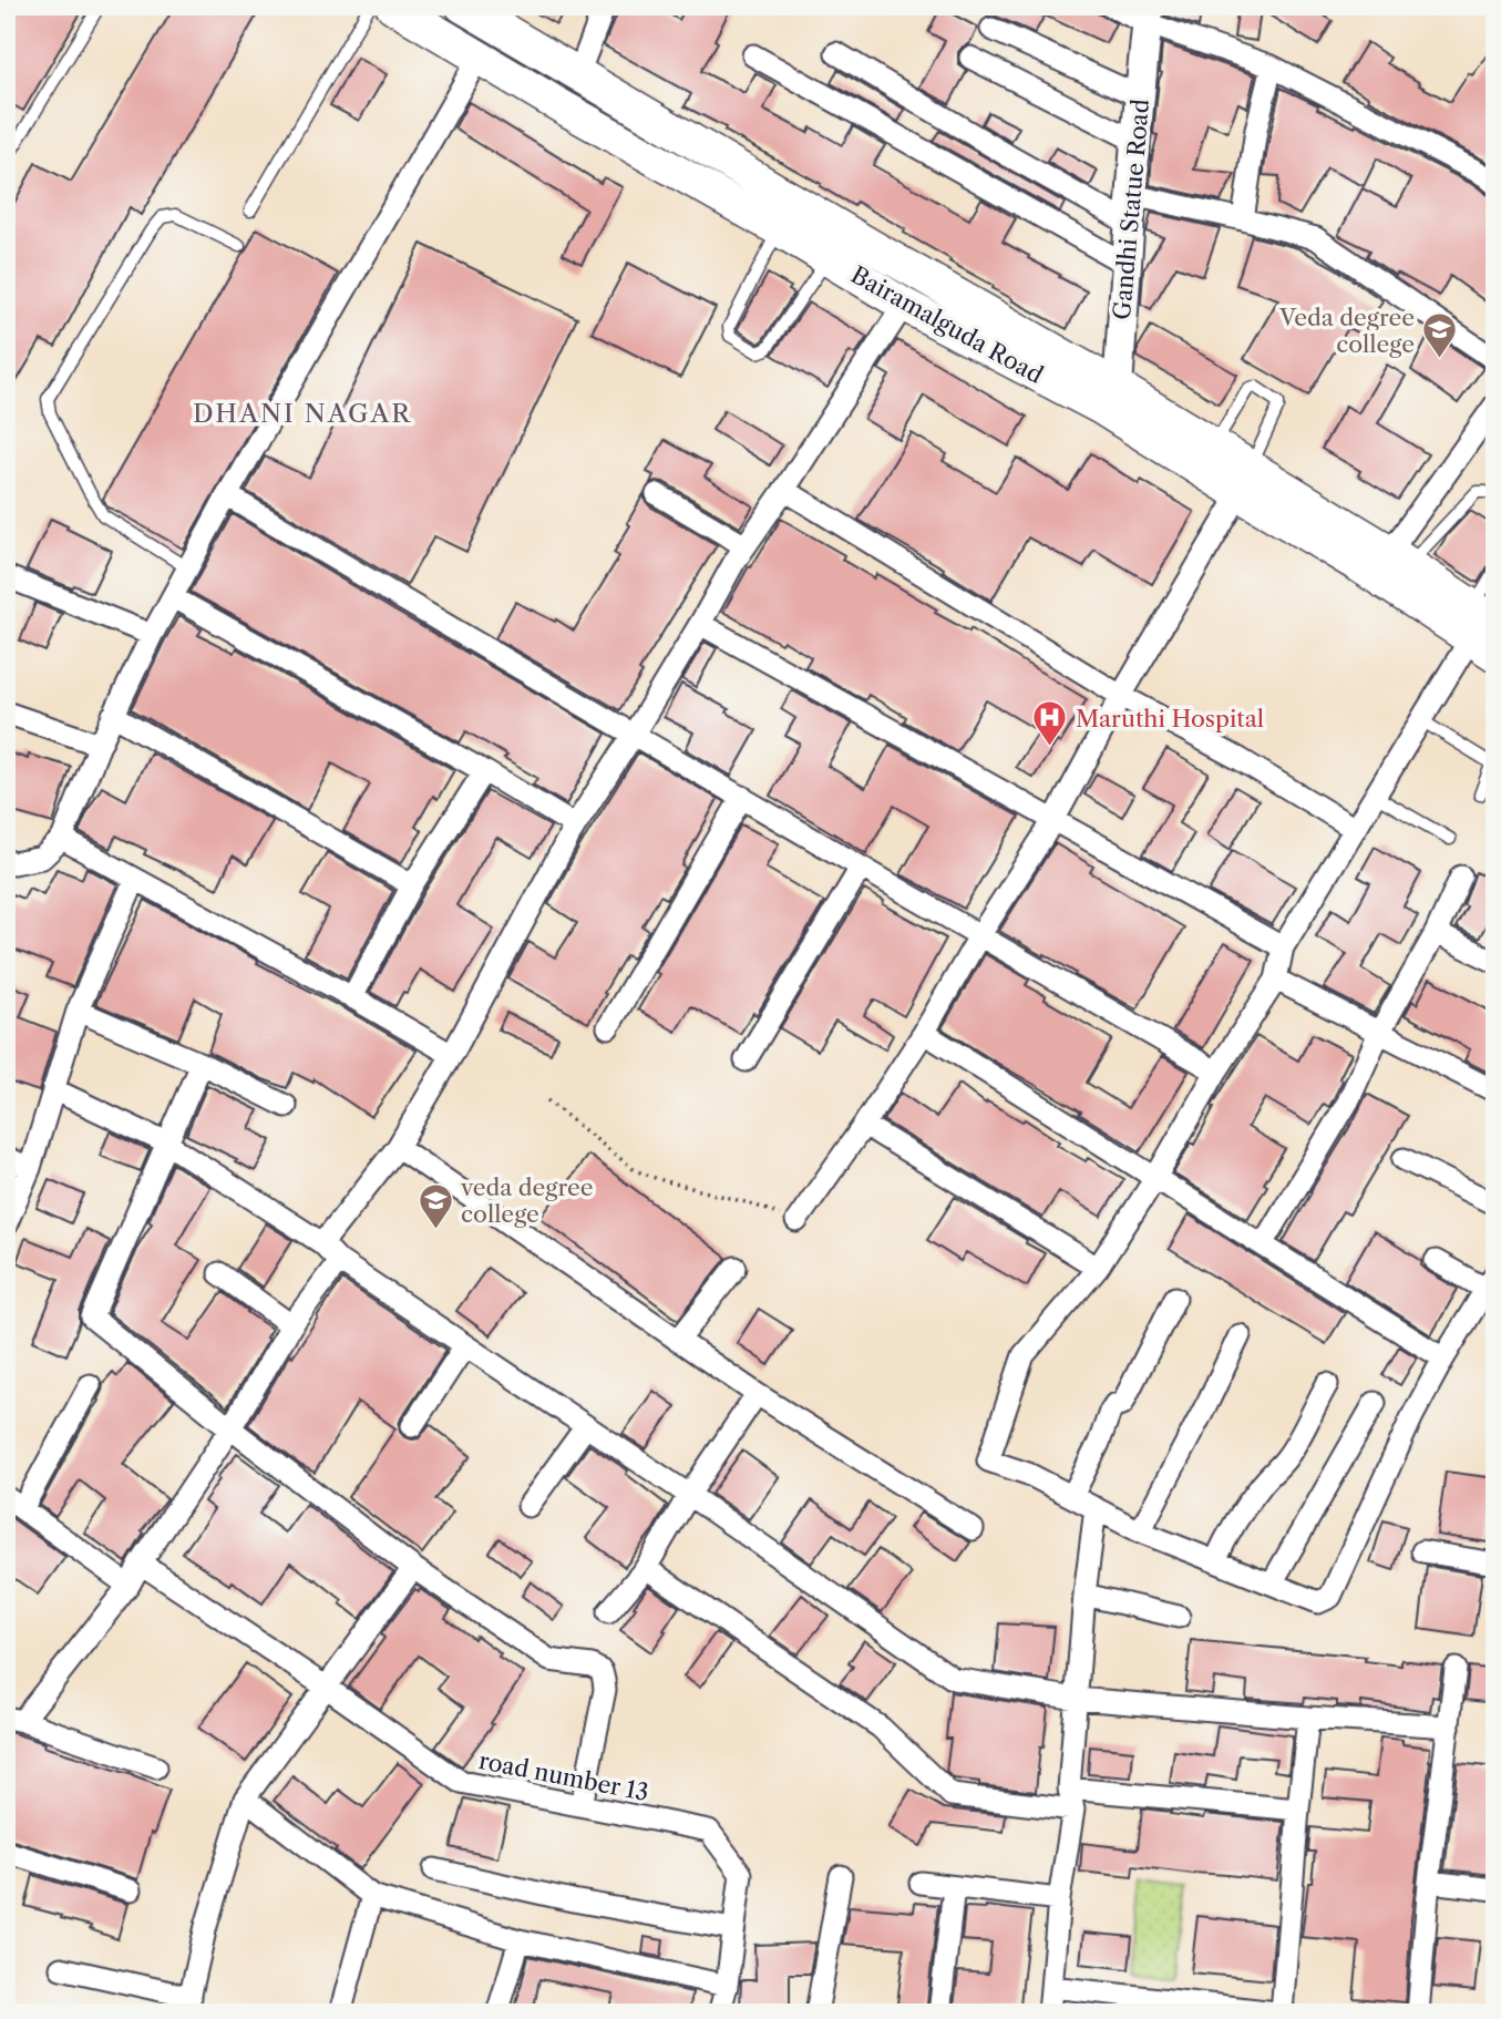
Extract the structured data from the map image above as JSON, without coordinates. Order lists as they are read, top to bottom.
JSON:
{
  "streets": {
    "main road": ["Bairamalguda Road"],
    "street": ["Gandhi Statue Road", "road number 13"]
  },
  "crossings": [
    ["Gandhi Statue Road", "Bairamalguda Road"]
  ],
  "districts": ["DHANI NAGAR"],
  "places": {
    "school or university": ["Veda degree college", "veda degree college"],
    "hospital": ["Maruthi Hospital"]
  }
}
